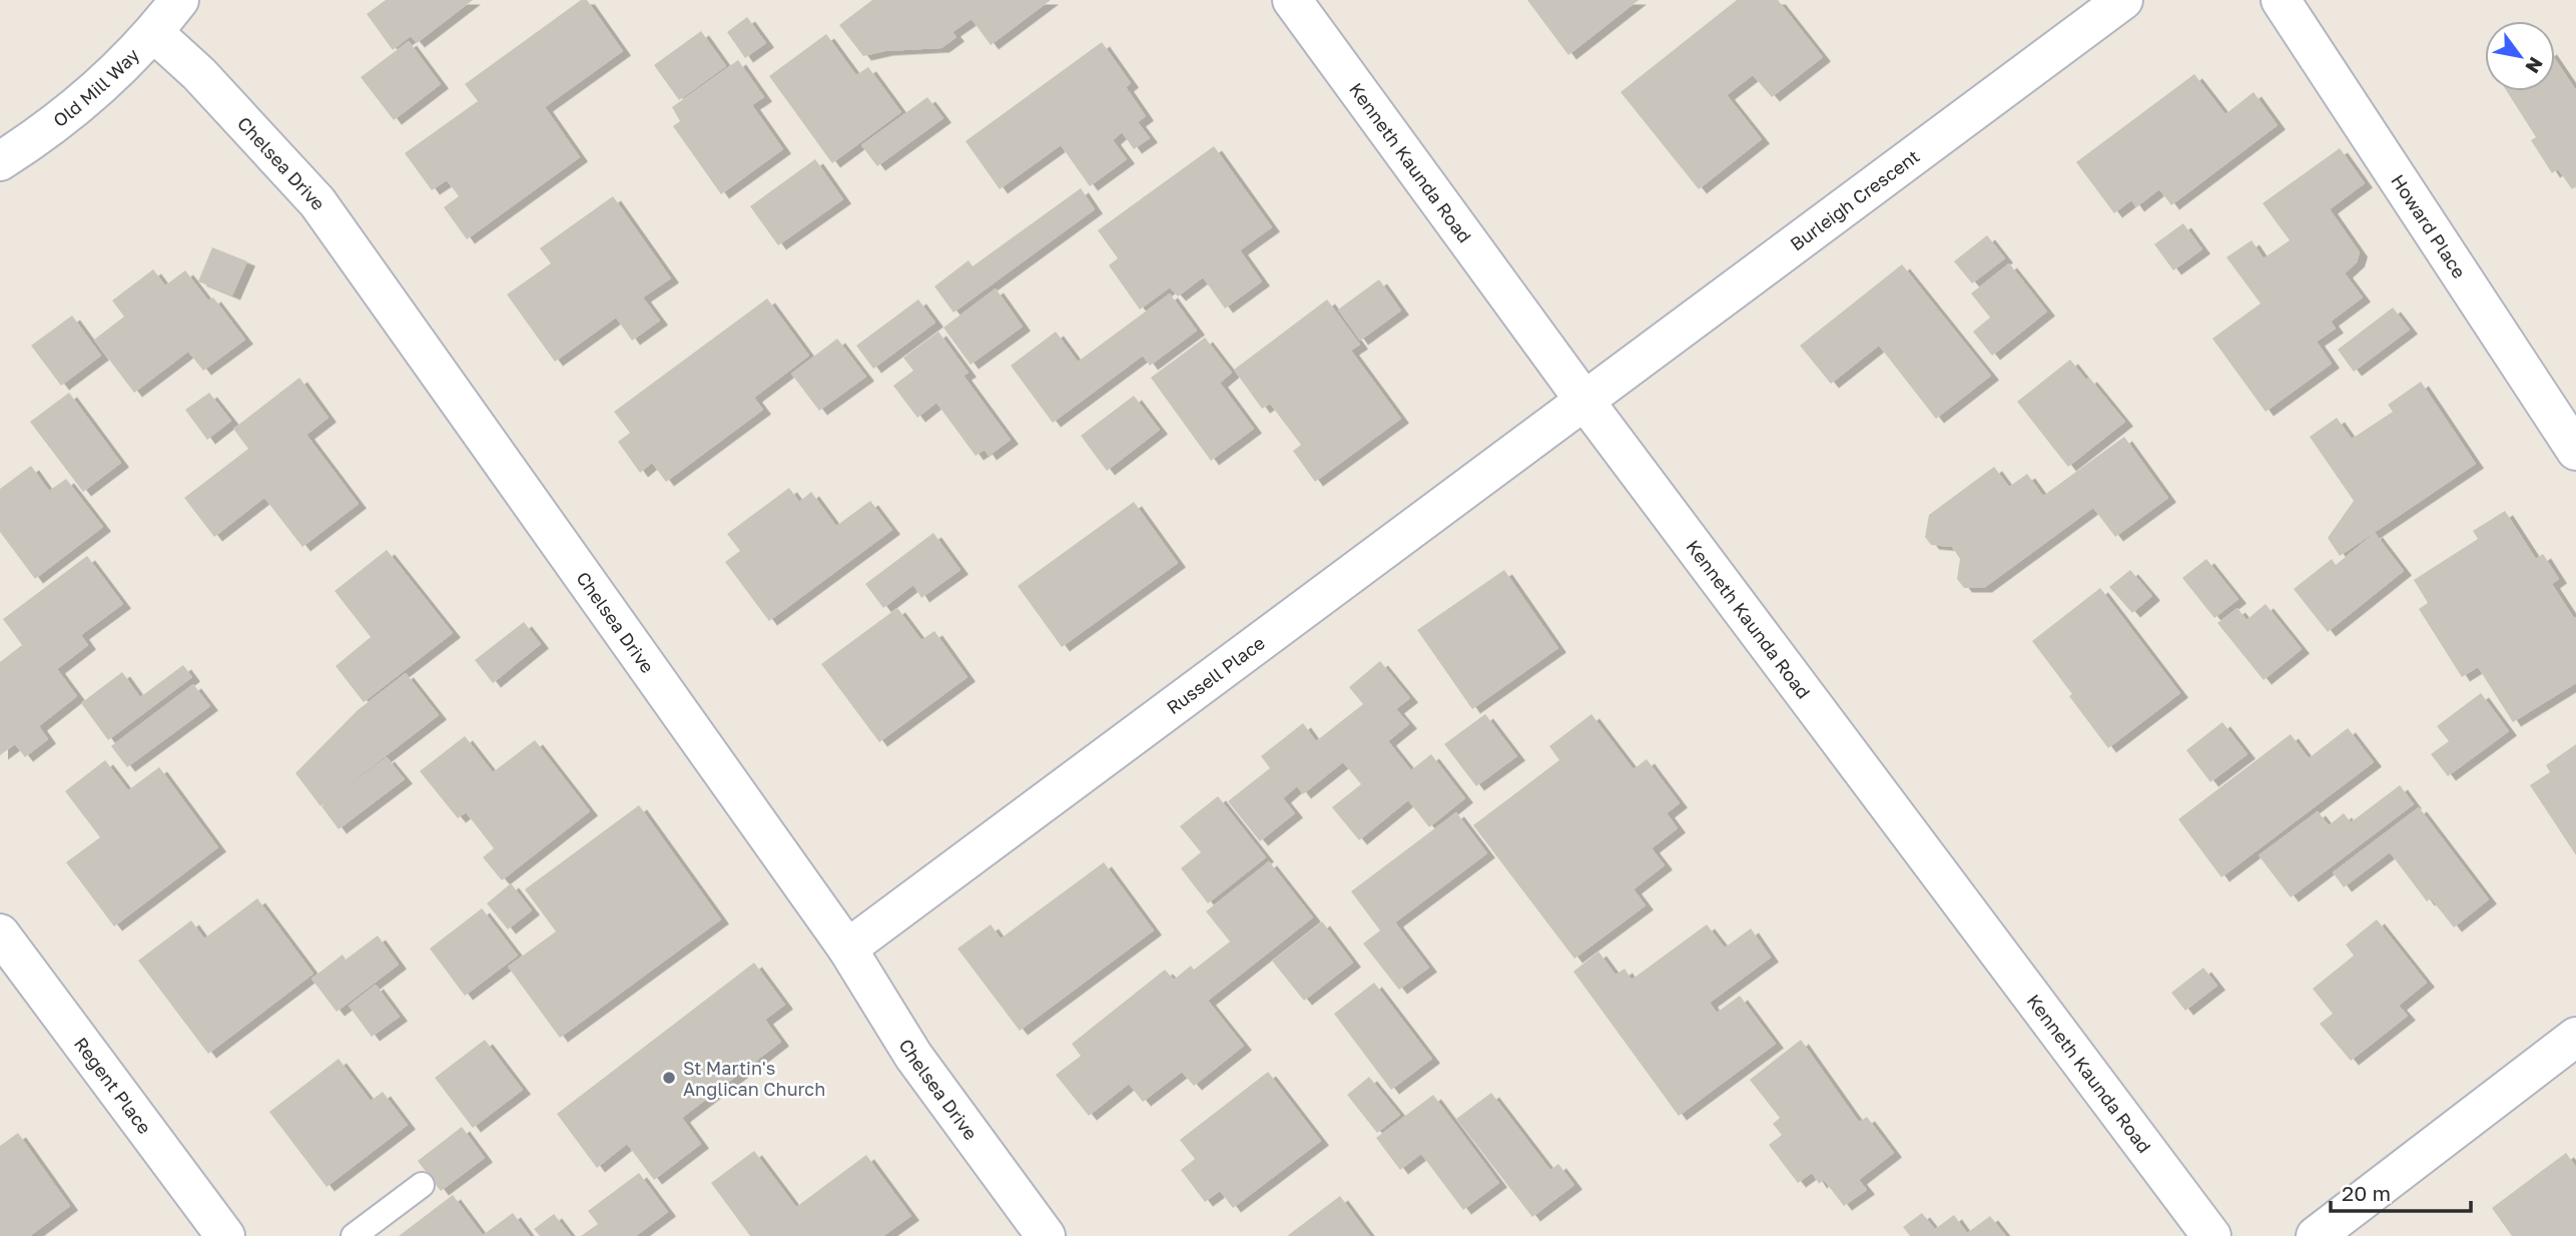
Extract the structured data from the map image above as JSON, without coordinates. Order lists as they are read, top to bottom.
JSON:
{
  "streets": {
    "street": [
      "Old Mill Way",
      "Kenneth Kaunda Road",
      "Chelsea Drive",
      "Burleigh Crescent",
      "Howard Place",
      "Russell Place",
      "Regent Place"
    ]
  },
  "crossings": [
    ["Old Mill Way", "Chelsea Drive"],
    ["Kenneth Kaunda Road", "Burleigh Crescent"],
    ["Kenneth Kaunda Road", "Russell Place"],
    ["Chelsea Drive", "Russell Place"],
    ["Burleigh Crescent", "Russell Place"]
  ],
  "places": ["St Martin's Anglican Church"],
  "scale_bar": "20 m",
  "north": "bottom right"
}
